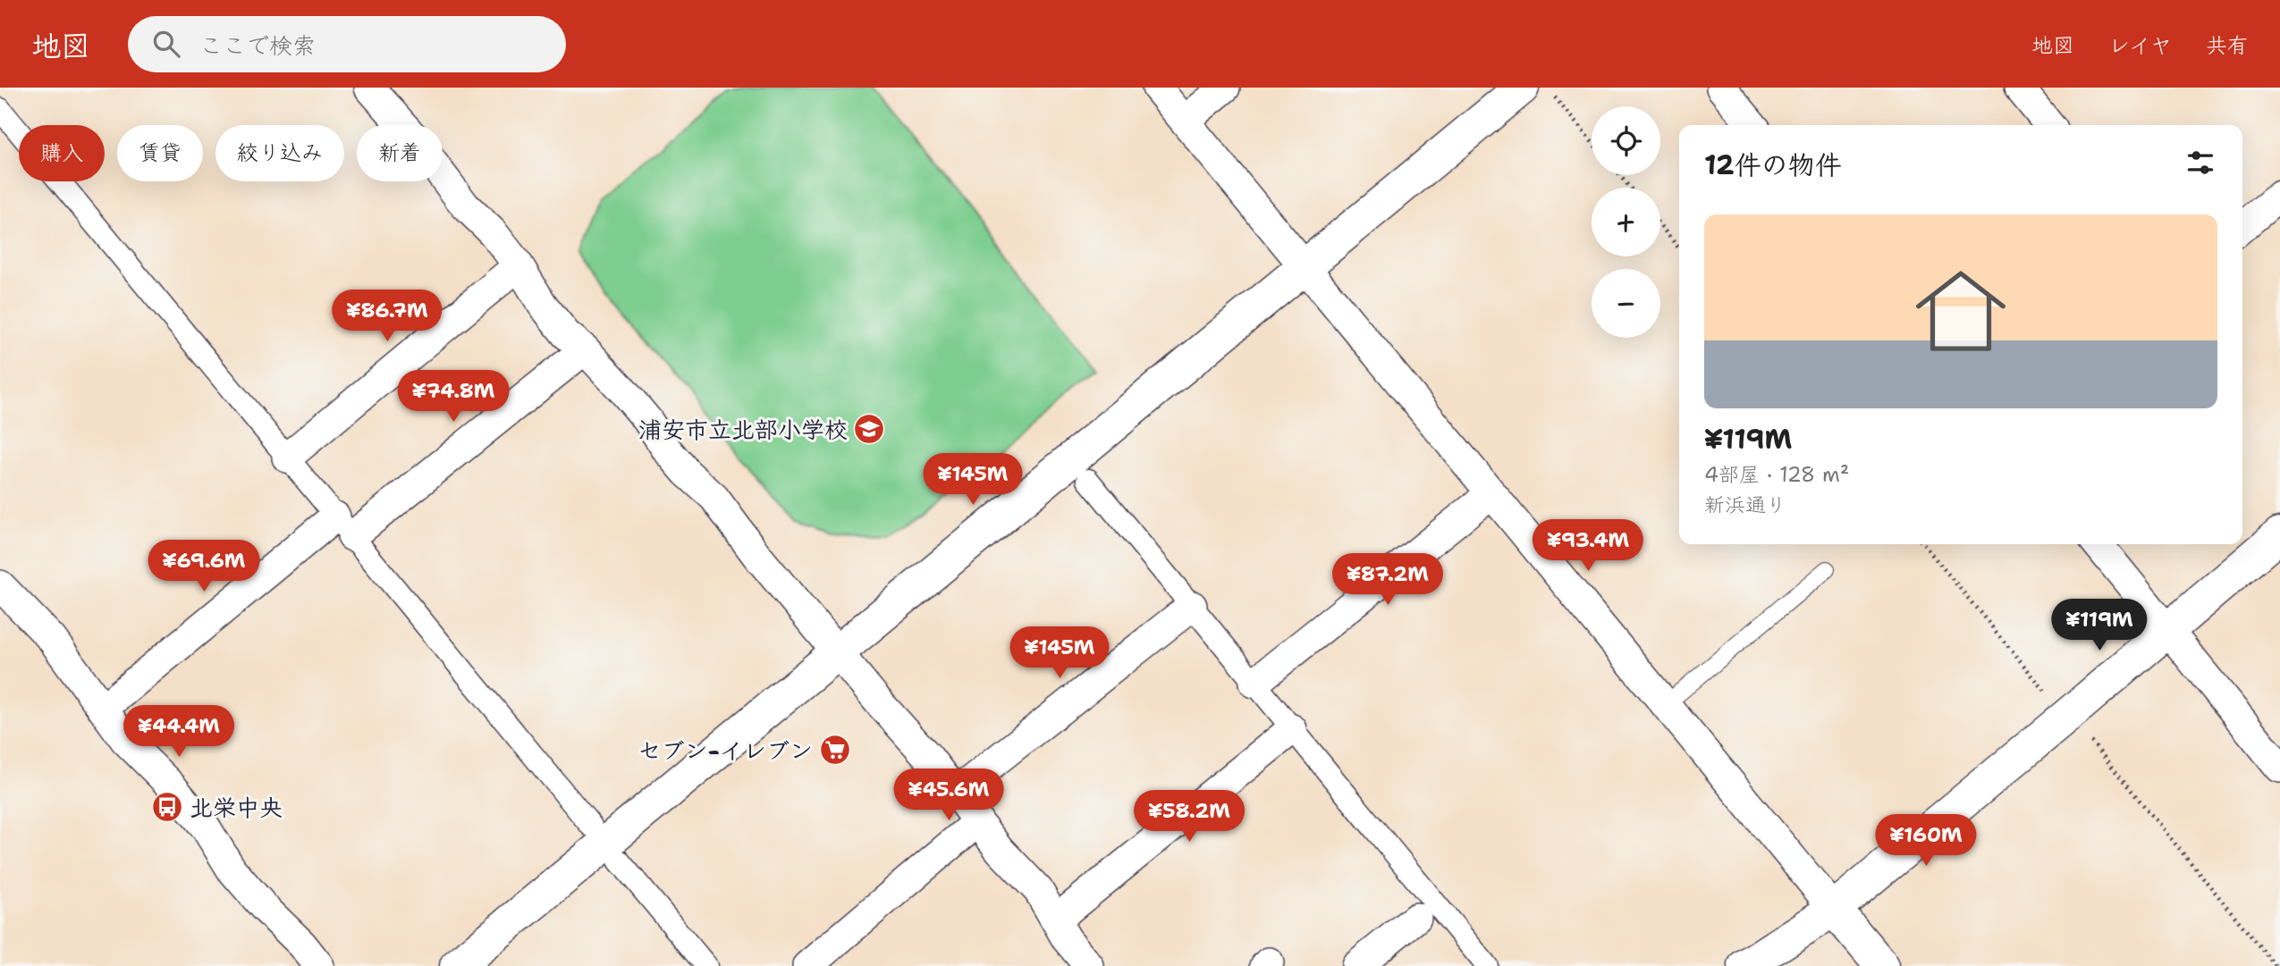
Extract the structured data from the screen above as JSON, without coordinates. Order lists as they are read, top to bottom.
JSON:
{
  "places": {
    "school or university": ["浦安市立北部小学校"],
    "supermarket": ["セブン-イレブン"],
    "bus stop": ["北栄中央"]
  },
  "page": {
    "header": "地図",
    "search": "ここで検索",
    "nav": ["地図", "レイヤ", "共有"],
    "map_buttons": ["+", "−"],
    "chip": [
      "購入",
      "賃貸",
      "絞り込み",
      "新着"
    ],
    "heading": "12件の物件",
    "list": [
      {
        "name": "¥119M",
        "note": "4部屋 · 128 m² · 新浜通り"
      }
    ],
    "price": [
      "¥86.7M",
      "¥74.8M",
      "¥145M",
      "¥93.4M",
      "¥69.6M",
      "¥87.2M",
      "¥119M",
      "¥145M",
      "¥44.4M",
      "¥45.6M",
      "¥58.2M",
      "¥160M"
    ]
  }
}
